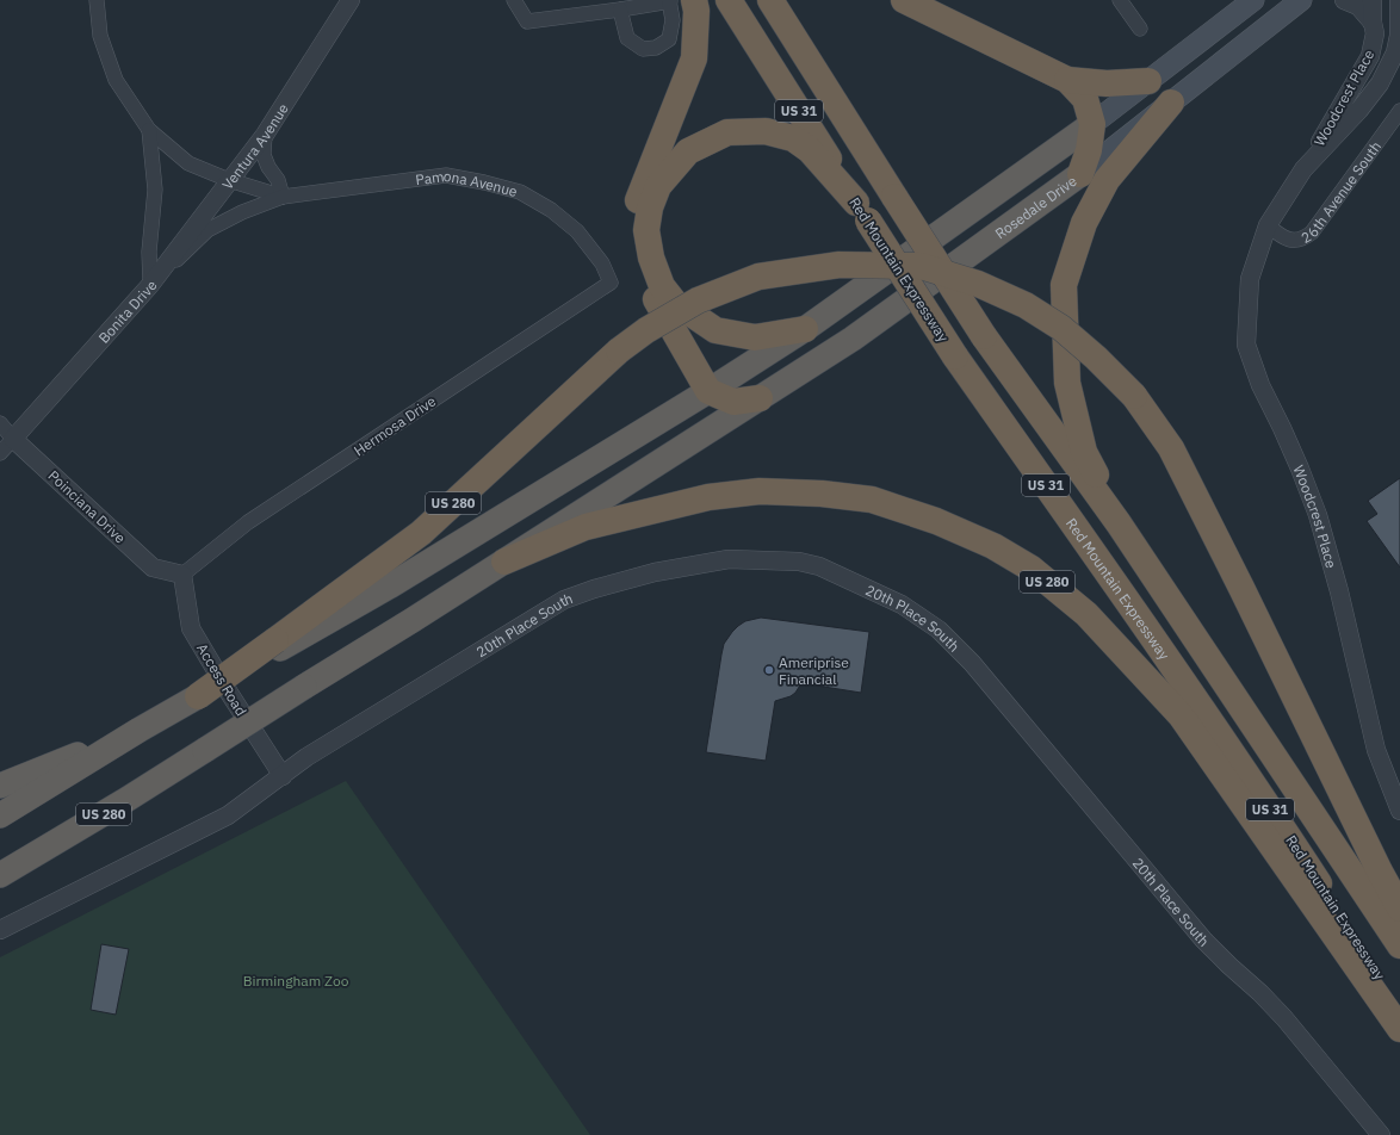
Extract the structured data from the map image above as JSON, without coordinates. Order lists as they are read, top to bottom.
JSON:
{
  "streets": {
    "highway": [
      "US 31",
      "Rosedale Drive",
      "Red Mountain Expressway",
      "US 280"
    ],
    "street": [
      "Woodcrest Place",
      "Ventura Avenue",
      "Pamona Avenue",
      "26th Avenue South",
      "Bonita Drive",
      "Hermosa Drive",
      "Poinciana Drive",
      "20th Place South",
      "Access Road"
    ]
  },
  "crossings": [
    ["Woodcrest Place", "26th Avenue South"],
    ["Ventura Avenue", "Pamona Avenue"],
    ["Ventura Avenue", "Bonita Drive"],
    ["Pamona Avenue", "Bonita Drive"],
    ["Pamona Avenue", "Hermosa Drive"],
    ["Rosedale Drive", "US 280"],
    ["Bonita Drive", "Poinciana Drive"],
    ["Hermosa Drive", "Poinciana Drive"],
    ["Hermosa Drive", "Access Road"],
    ["Poinciana Drive", "Access Road"],
    ["20th Place South", "Access Road"]
  ],
  "parks": ["Birmingham Zoo"],
  "places": ["Ameriprise Financial"]
}
